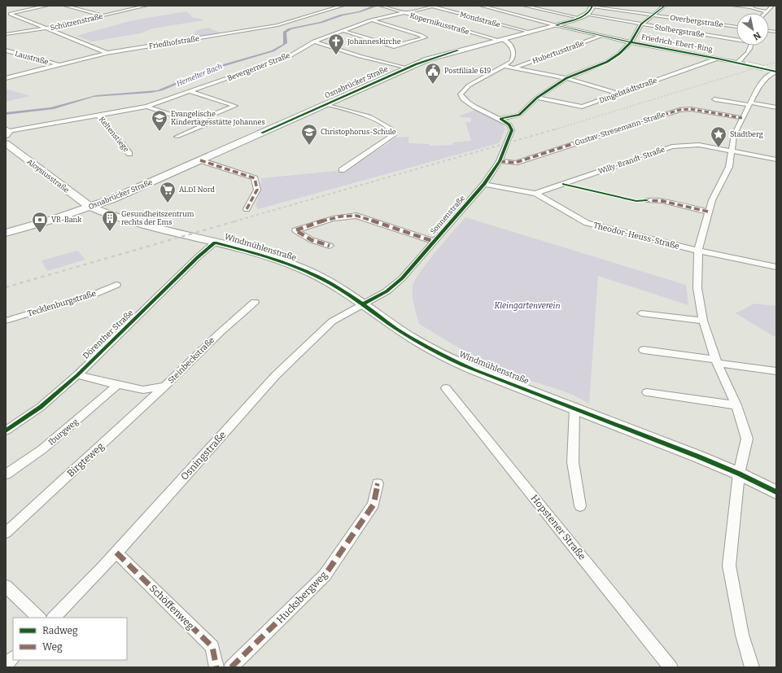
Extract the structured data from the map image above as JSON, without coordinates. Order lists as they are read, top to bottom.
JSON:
{
  "streets": {
    "main road": ["Osnabrücker Straße", "Aloysiusstraße", "Windmühlenstraße"],
    "street": [
      "Mondstraße",
      "Overbergstraße",
      "Schützenstraße",
      "Kopernikusstraße",
      "Stolbergstraße",
      "Friedhofstraße",
      "Friedrich-Ebert-Ring",
      "Hubertusstraße",
      "Laustraße",
      "Bevergerner Straße",
      "Dingelstädtstraße",
      "Gustav-Stresemann-Straße",
      "Keltenstiege",
      "Willy-Brandt-Straße",
      "Sonnenstraße",
      "Theodor-Heuss-Straße",
      "Tecklenburgstraße",
      "Dörenther Straße",
      "Steinbeckstraße",
      "Iburgweg",
      "Osningstraße",
      "Birgteweg",
      "Hopstener Straße",
      "Hucksbergweg",
      "Schöffenweg"
    ]
  },
  "crossings": [
    ["Mondstraße", "Bevergerner Straße"],
    ["Mondstraße", "Osnabrücker Straße"],
    ["Kopernikusstraße", "Bevergerner Straße"],
    ["Kopernikusstraße", "Osnabrücker Straße"],
    ["Kopernikusstraße", "Sonnenstraße"],
    ["Stolbergstraße", "Osnabrücker Straße"],
    ["Friedhofstraße", "Laustraße"],
    ["Friedrich-Ebert-Ring", "Hubertusstraße"],
    ["Friedrich-Ebert-Ring", "Osnabrücker Straße"],
    ["Friedrich-Ebert-Ring", "Dingelstädtstraße"],
    ["Bevergerner Straße", "Keltenstiege"],
    ["Osnabrücker Straße", "Aloysiusstraße"],
    ["Osnabrücker Straße", "Sonnenstraße"],
    ["Osnabrücker Straße", "Windmühlenstraße"],
    ["Gustav-Stresemann-Straße", "Sonnenstraße"],
    ["Willy-Brandt-Straße", "Theodor-Heuss-Straße"],
    ["Aloysiusstraße", "Windmühlenstraße"],
    ["Sonnenstraße", "Theodor-Heuss-Straße"],
    ["Sonnenstraße", "Windmühlenstraße"],
    ["Sonnenstraße", "Osningstraße"],
    ["Windmühlenstraße", "Dörenther Straße"],
    ["Windmühlenstraße", "Osningstraße"],
    ["Dörenther Straße", "Steinbeckstraße"],
    ["Steinbeckstraße", "Iburgweg"],
    ["Steinbeckstraße", "Birgteweg"],
    ["Osningstraße", "Schöffenweg"]
  ],
  "water": ["Hemelter Bach"],
  "parks": ["Kleingartenverein"],
  "places": {
    "church": ["Johanneskirche"],
    "public building": ["Postfiliale 619"],
    "school or university": ["Evangelische Kindertagesstätte Johannes", "Christophorus-Schule"],
    "place": ["Stadtberg"],
    "supermarket": ["ALDI Nord"],
    "building": ["Gesundheitszentrum rechts der Ems"],
    "bank": ["VR-Bank"]
  },
  "legend": ["Radweg", "Weg"],
  "north": "bottom right"
}
